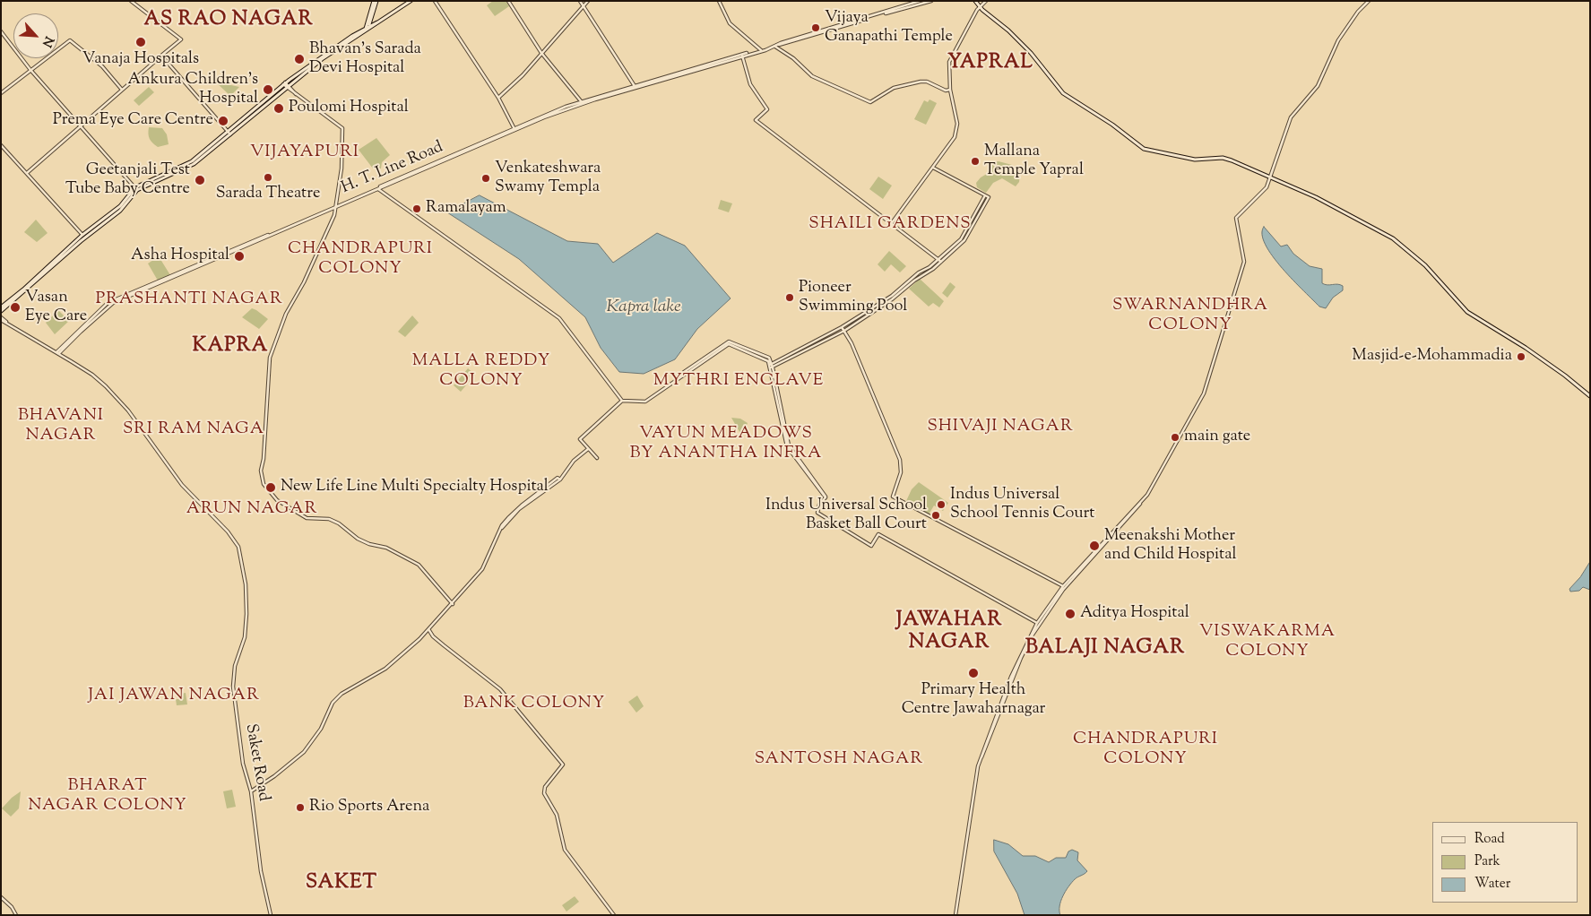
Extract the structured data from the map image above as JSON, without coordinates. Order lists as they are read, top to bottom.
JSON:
{
  "streets": {
    "street": ["H. T. Line Road", "Saket Road"]
  },
  "crossings": [
    ["H. T. Line Road", "Saket Road"]
  ],
  "districts": [
    "AS RAO NAGAR",
    "YAPRAL",
    "VIJAYAPURI",
    "SHAILI GARDENS",
    "CHANDRAPURI COLONY",
    "PRASHANTI NAGAR",
    "SWARNANDHRA COLONY",
    "KAPRA",
    "MALLA REDDY COLONY",
    "MYTHRI ENCLAVE",
    "BHAVANI NAGAR",
    "SHIVAJI NAGAR",
    "SRI RAM NAGA",
    "VAYUN MEADOWS BY ANANTHA INFRA",
    "ARUN NAGAR",
    "JAWAHAR NAGAR",
    "VISWAKARMA COLONY",
    "BALAJI NAGAR",
    "JAI JAWAN NAGAR",
    "BANK COLONY",
    "CHANDRAPURI COLONY",
    "SANTOSH NAGAR",
    "BHARAT NAGAR COLONY",
    "SAKET"
  ],
  "water": ["Kapra lake"],
  "places": [
    "Vijaya Ganapathi Temple",
    "Vanaja Hospitals",
    "Bhavan's Sarada Devi Hospital",
    "Ankura Children's Hospital",
    "Poulomi Hospital",
    "Prema Eye Care Centre",
    "Mallana Temple Yapral",
    "Sarada Theatre",
    "Venkateshwara Swamy Templa",
    "Geetanjali Test Tube Baby Centre",
    "Ramalayam",
    "Asha Hospital",
    "Pioneer Swimming Pool",
    "Vasan Eye Care",
    "Masjid-e-Mohammadia",
    "main gate",
    "New Life Line Multi Specialty Hospital",
    "Indus Universal School Tennis Court",
    "Indus Universal School Basket Ball Court",
    "Meenakshi Mother and Child Hospital",
    "Aditya Hospital",
    "Primary Health Centre Jawaharnagar",
    "Rio Sports Arena"
  ],
  "legend": ["Road", "Park", "Water"],
  "north": "bottom right"
}
